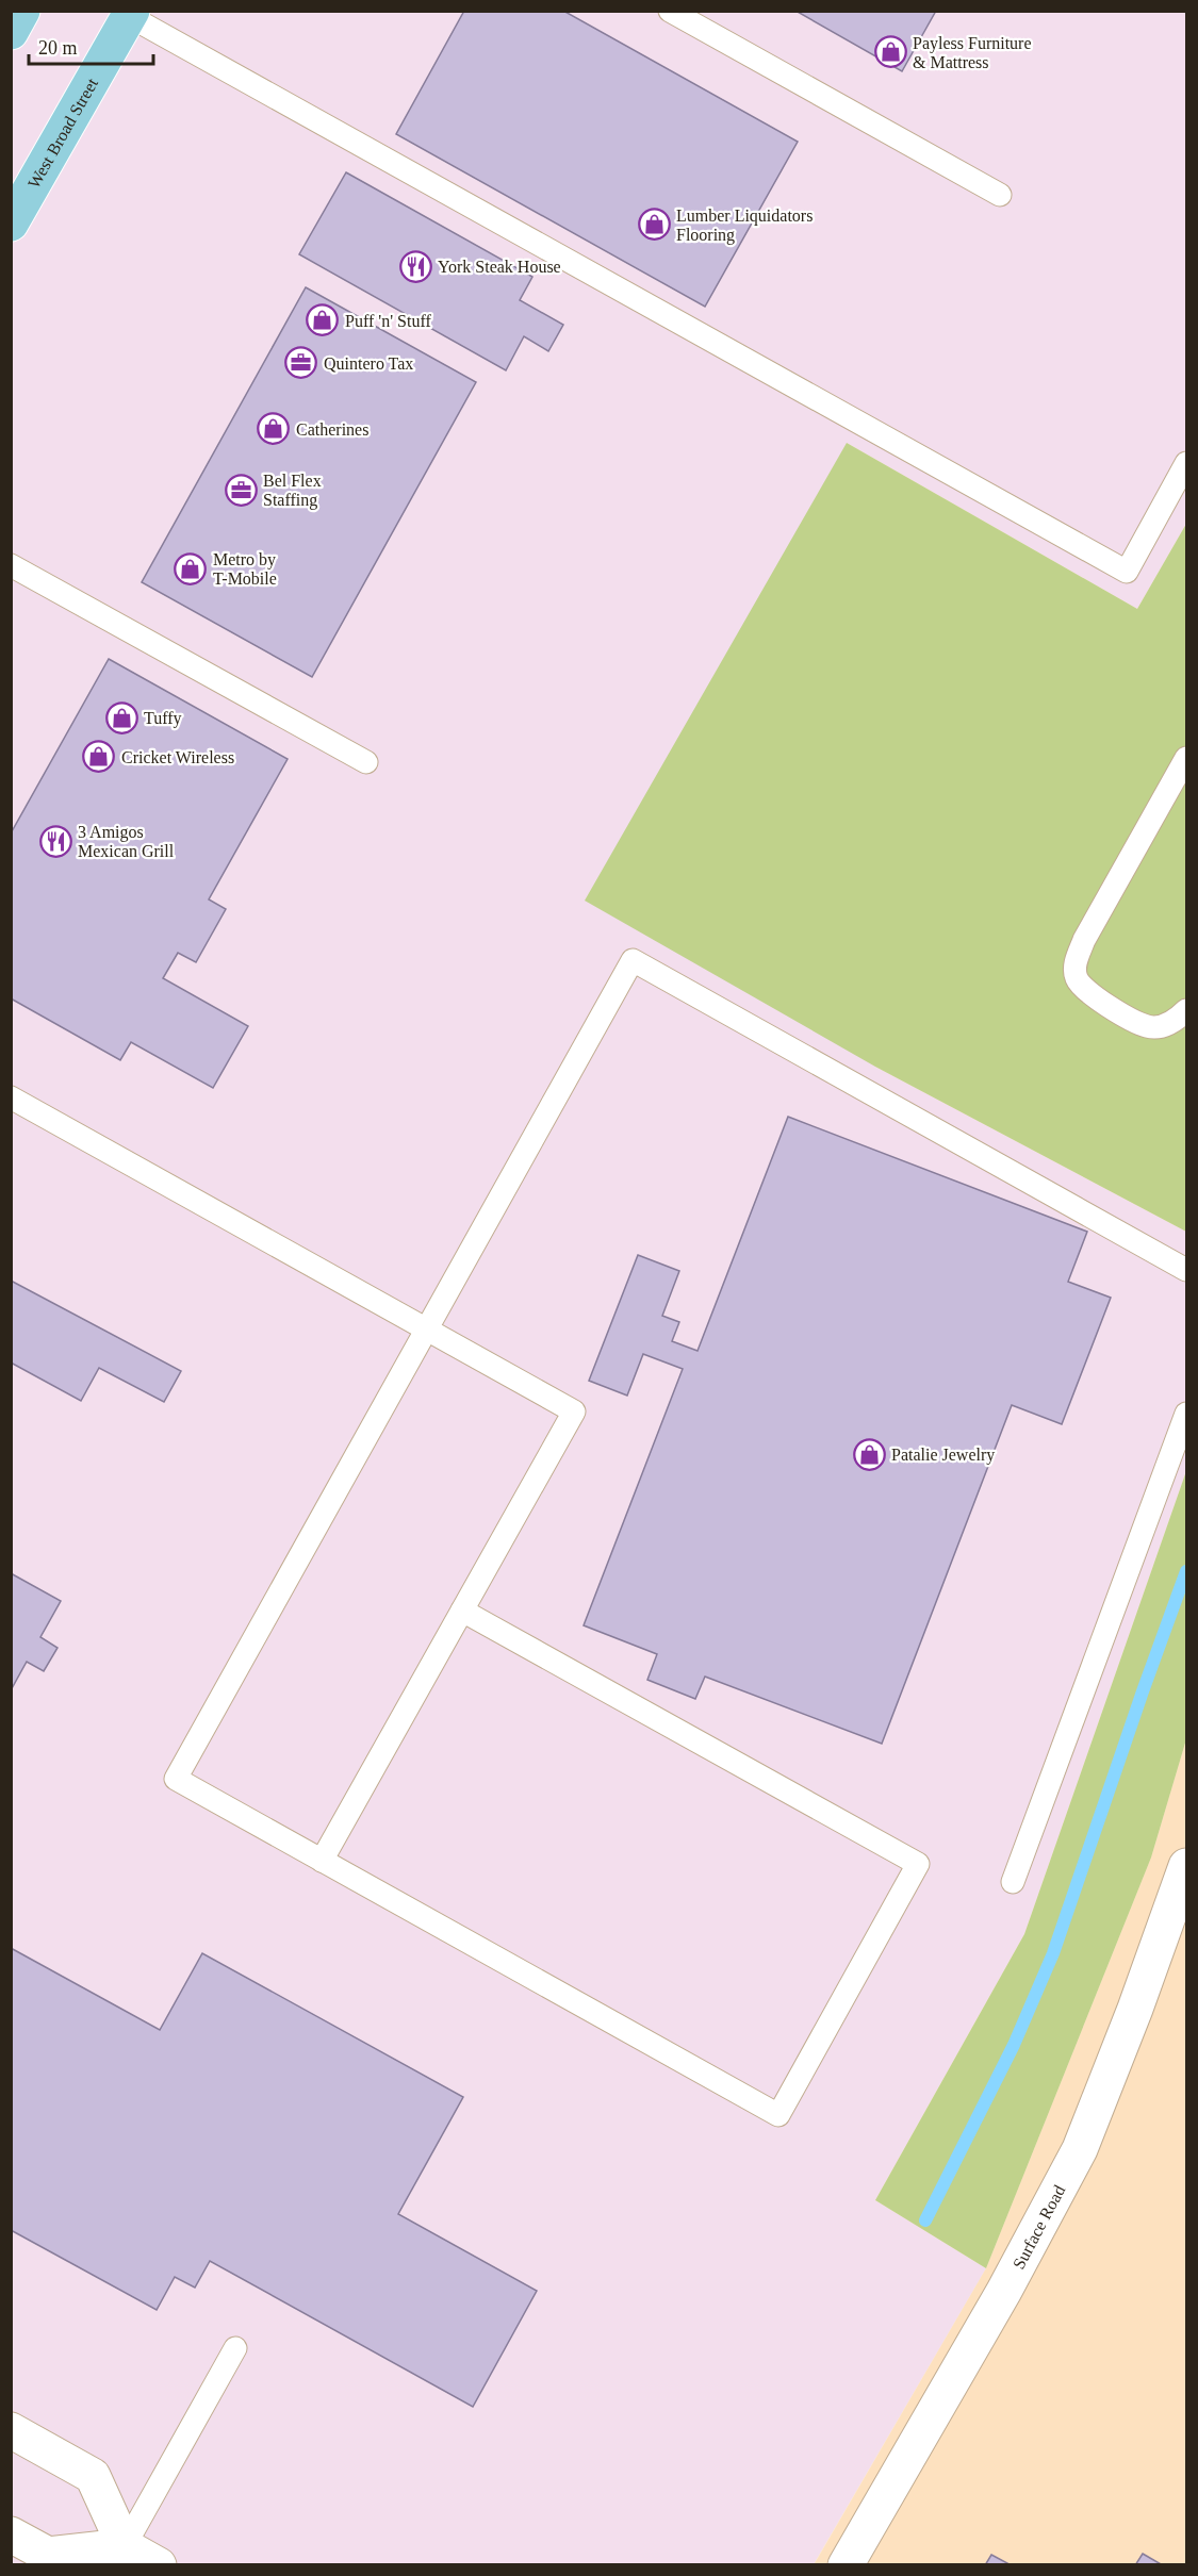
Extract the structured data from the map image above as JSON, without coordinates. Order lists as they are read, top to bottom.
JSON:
{
  "streets": {
    "main road": ["West Broad Street"],
    "street": ["Surface Road"]
  },
  "places": {
    "shop": [
      "Payless Furniture & Mattress",
      "Lumber Liquidators Flooring",
      "Puff 'n' Stuff",
      "Catherines",
      "Metro by T-Mobile",
      "Tuffy",
      "Cricket Wireless",
      "Patalie Jewelry"
    ],
    "restaurant": ["York Steak House", "3 Amigos Mexican Grill"],
    "office": ["Quintero Tax", "Bel Flex Staffing"]
  },
  "scale_bar": "20 m"
}
